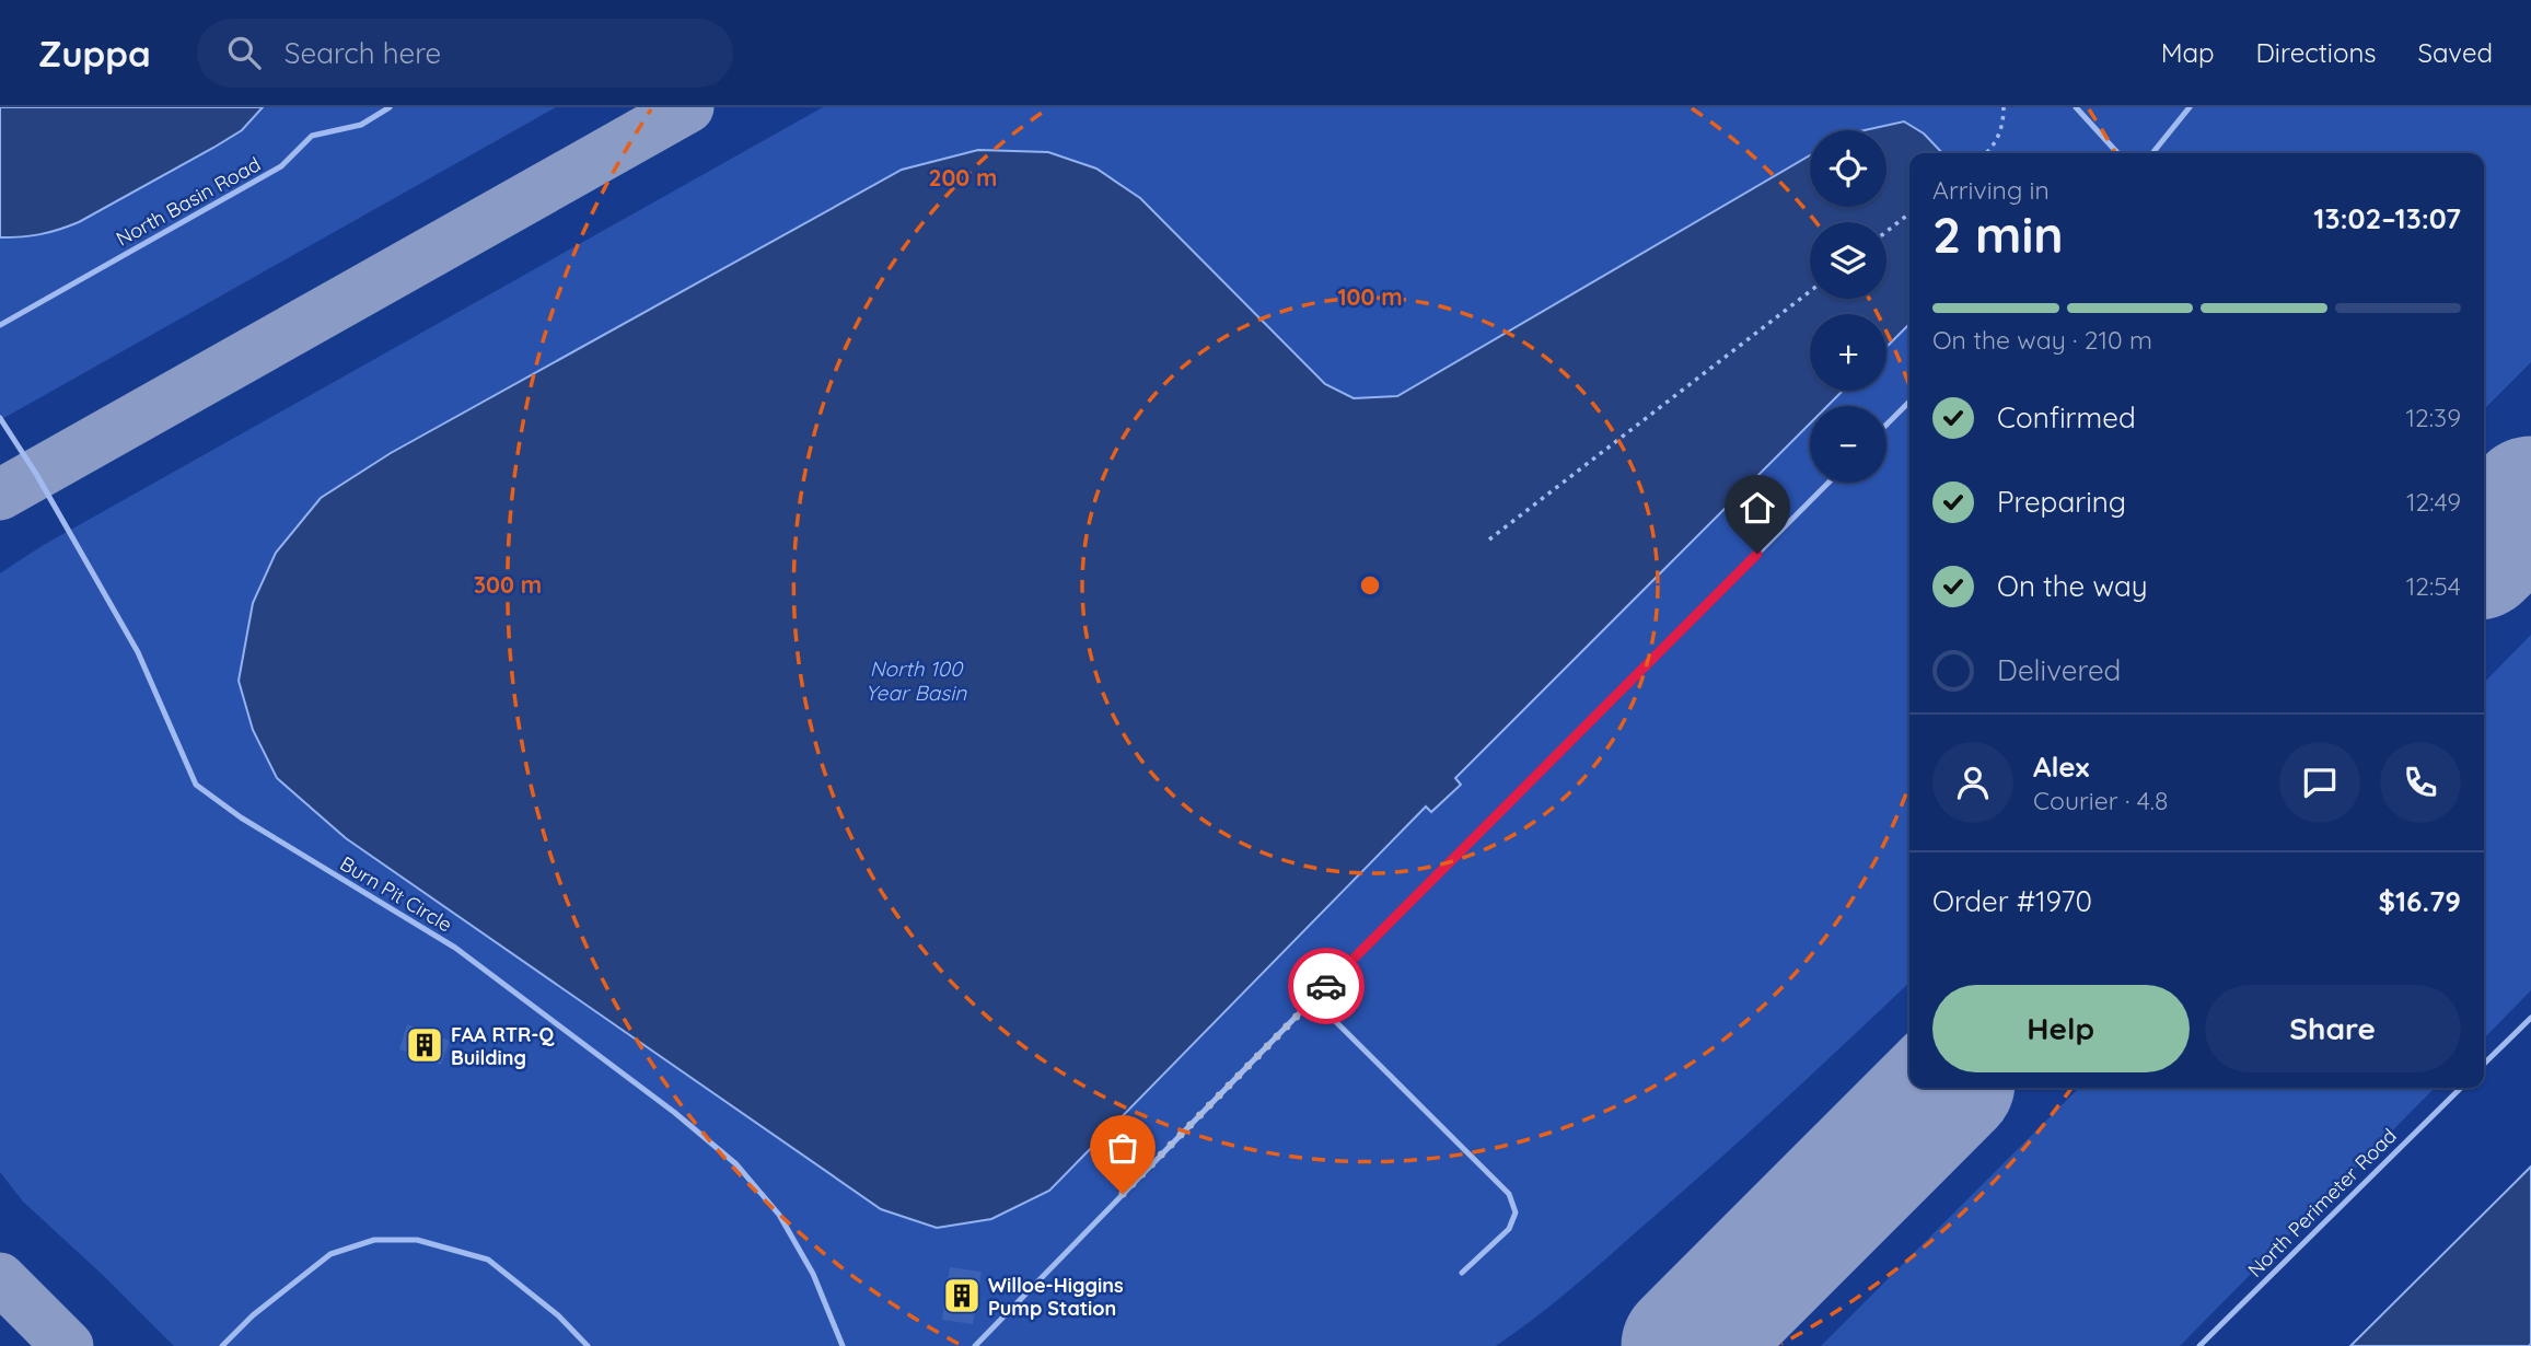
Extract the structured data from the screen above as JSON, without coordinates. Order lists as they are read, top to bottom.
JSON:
{
  "streets": {
    "lane": ["North Basin Road", "Burn Pit Circle", "North Perimeter Road"]
  },
  "water": ["North 100 Year Basin"],
  "places": {
    "building": ["FAA RTR-Q Building", "Willoe-Higgins Pump Station"]
  },
  "page": {
    "header": "Zuppa",
    "search": "Search here",
    "nav": ["Map", "Directions", "Saved"],
    "map_buttons": ["+", "−"],
    "heading": ["2 min", "Arriving in", "13:02–13:07"],
    "panel": [
      "Alex",
      "Courier · 4.8",
      "Order #1970",
      "$16.79"
    ],
    "bar": "On the way · 210 m",
    "list": [
      ["Confirmed", "12:39"],
      ["Preparing", "12:49"],
      ["On the way", "12:54"],
      "Delivered"
    ],
    "buttons": ["Help", "Share"]
  },
  "rings": ["200 m", "100 m", "300 m"]
}
